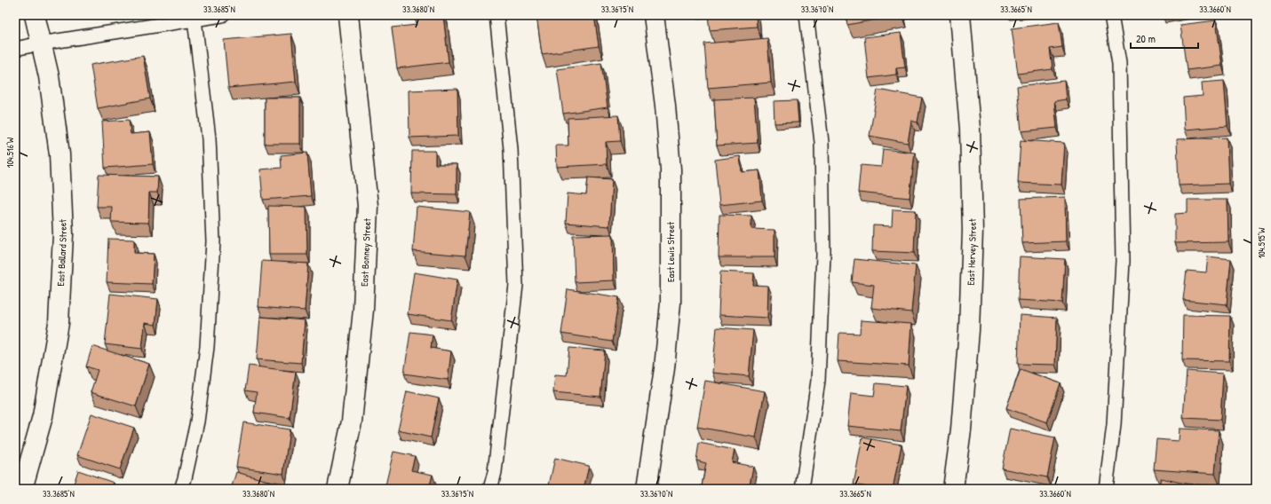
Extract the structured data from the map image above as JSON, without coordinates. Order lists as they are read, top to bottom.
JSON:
{
  "streets": {
    "street": [
      "East Lewis Street",
      "East Hervey Street",
      "East Ballard Street",
      "East Bonney Street"
    ]
  },
  "scale_bar": "20 m",
  "coordinates": [
    "33.3685°N",
    "33.3680°N",
    "33.3675°N",
    "33.3670°N",
    "33.3665°N",
    "33.3660°N",
    "104.516°W",
    "104.515°W"
  ]
}
